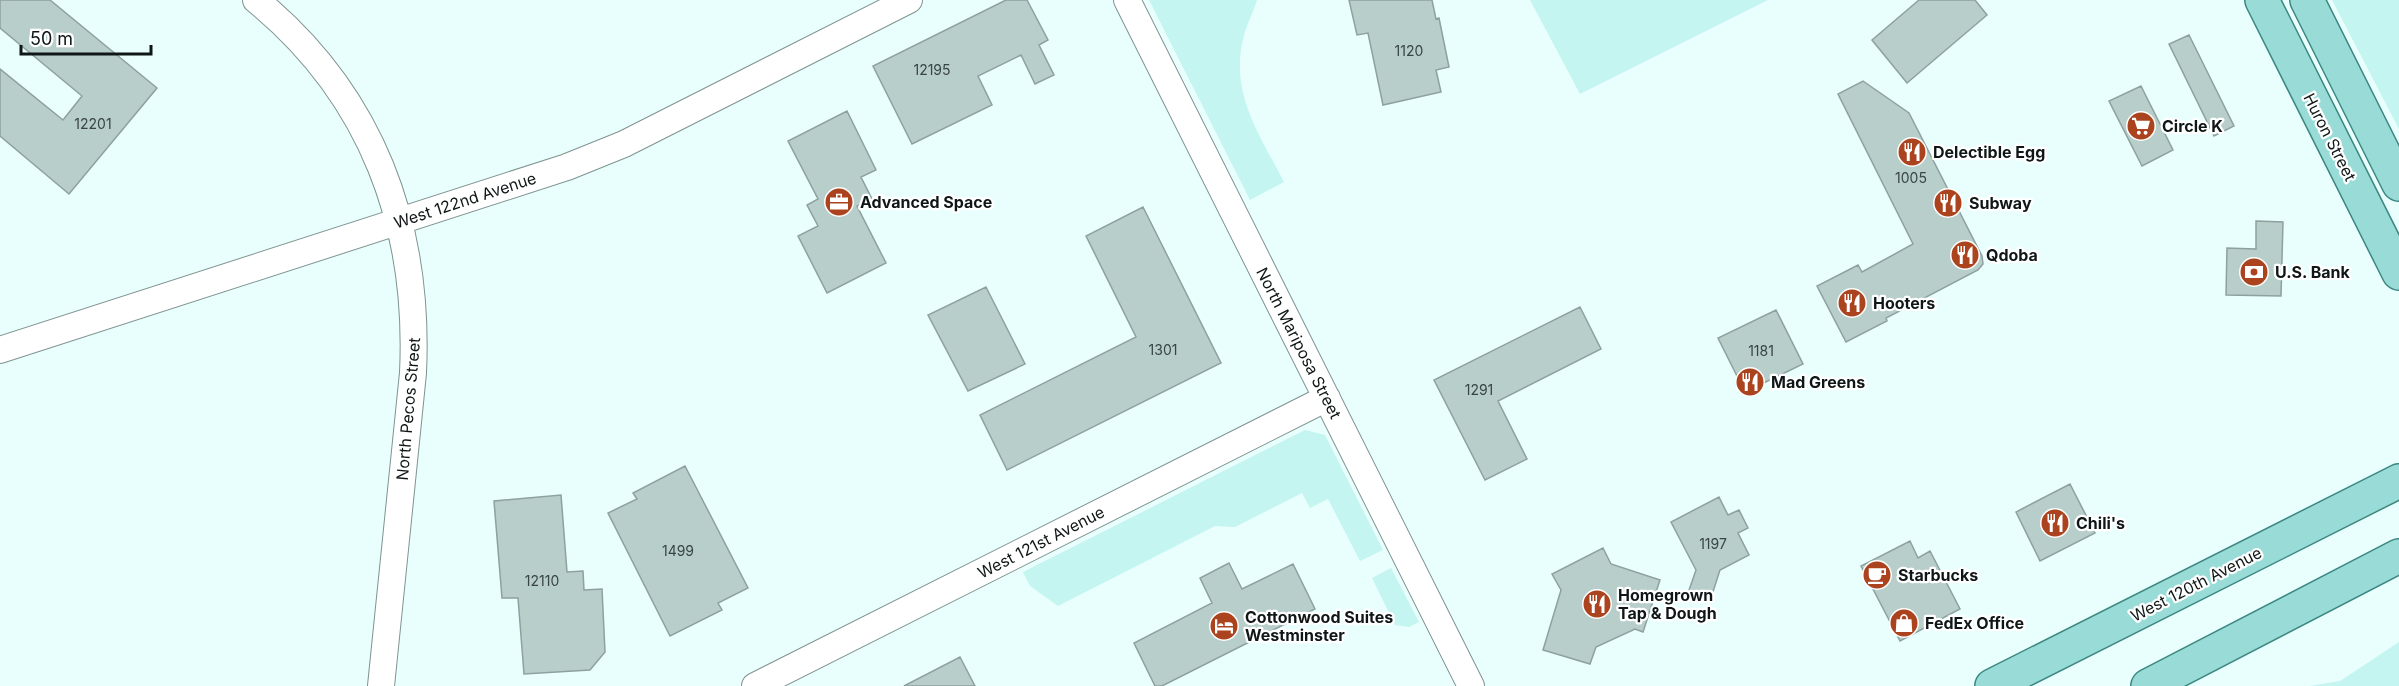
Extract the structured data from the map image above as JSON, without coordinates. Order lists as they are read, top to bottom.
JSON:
{
  "streets": {
    "main road": ["Huron Street", "West 120th Avenue"],
    "street": [
      "West 122nd Avenue",
      "North Mariposa Street",
      "North Pecos Street",
      "West 121st Avenue"
    ]
  },
  "crossings": [
    ["West 122nd Avenue", "North Pecos Street"],
    ["North Mariposa Street", "West 121st Avenue"]
  ],
  "places": {
    "supermarket": ["Circle K"],
    "restaurant": [
      "Delectible Egg",
      "Subway",
      "Qdoba",
      "Hooters",
      "Mad Greens",
      "Chili's",
      "Homegrown Tap & Dough"
    ],
    "office": ["Advanced Space"],
    "bank": ["U.S. Bank"],
    "cafe": ["Starbucks"],
    "shop": ["FedEx Office"],
    "hotel": ["Cottonwood Suites Westminster"]
  },
  "house_numbers": [
    "1120",
    "12195",
    "12201",
    "1005",
    "1301",
    "1181",
    "1291",
    "1197",
    "1499",
    "12110"
  ],
  "scale_bar": "50 m"
}
